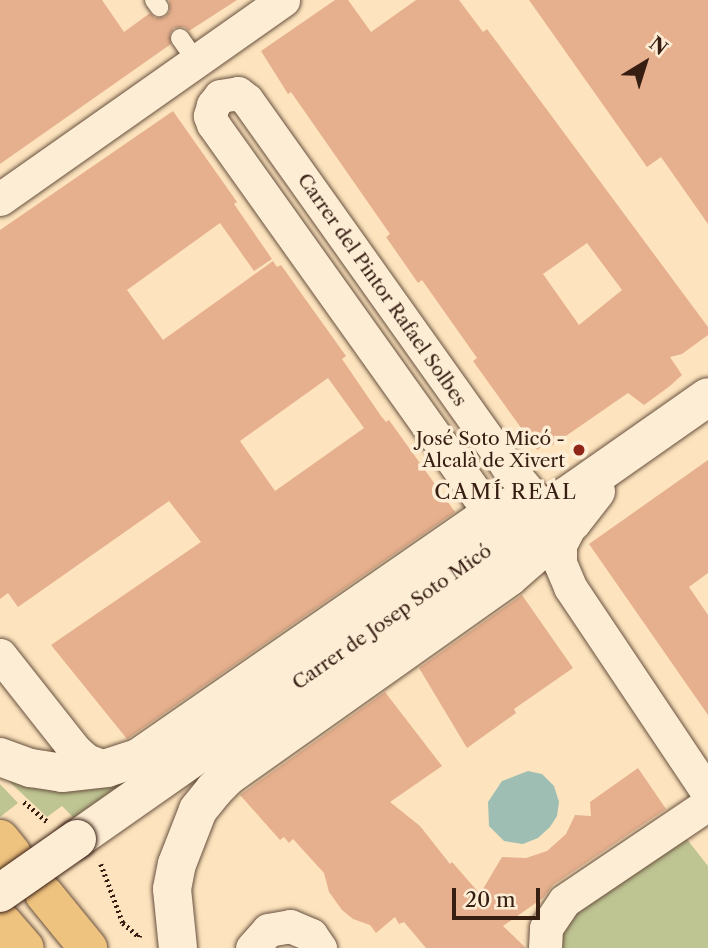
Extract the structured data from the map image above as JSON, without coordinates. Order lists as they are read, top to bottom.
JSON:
{
  "streets": {
    "street": ["Carrer del Pintor Rafael Solbes", "Carrer de Josep Soto Micó"]
  },
  "districts": ["CAMÍ REAL"],
  "places": ["José Soto Micó - Alcalà de Xivert"],
  "scale_bar": "20 m",
  "north": "top right"
}
